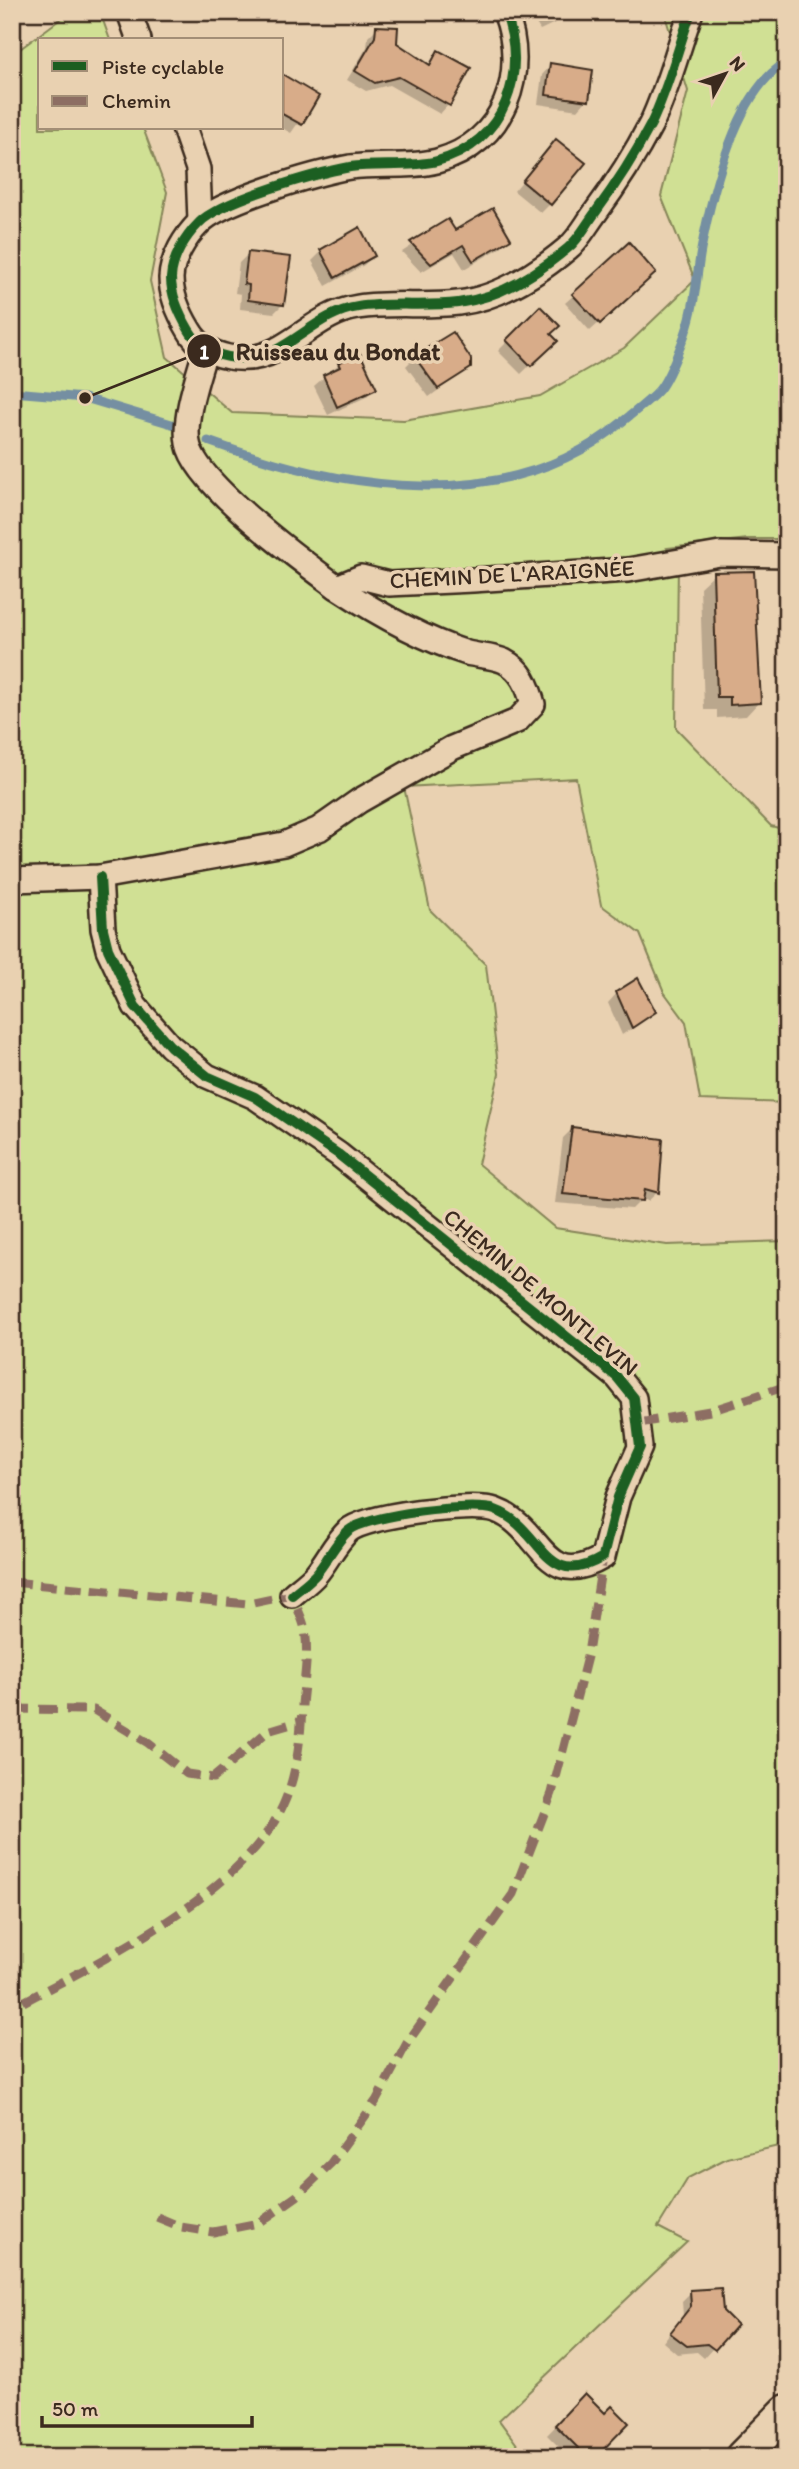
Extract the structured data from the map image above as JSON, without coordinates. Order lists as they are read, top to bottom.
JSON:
{
  "streets": {
    "street": ["CHEMIN DE L'ARAIGNÉE", "CHEMIN DE MONTLEVIN"]
  },
  "places": ["Ruisseau du Bondat"],
  "legend": ["Piste cyclable", "Chemin"],
  "scale_bar": "50 m",
  "north": "top right"
}
